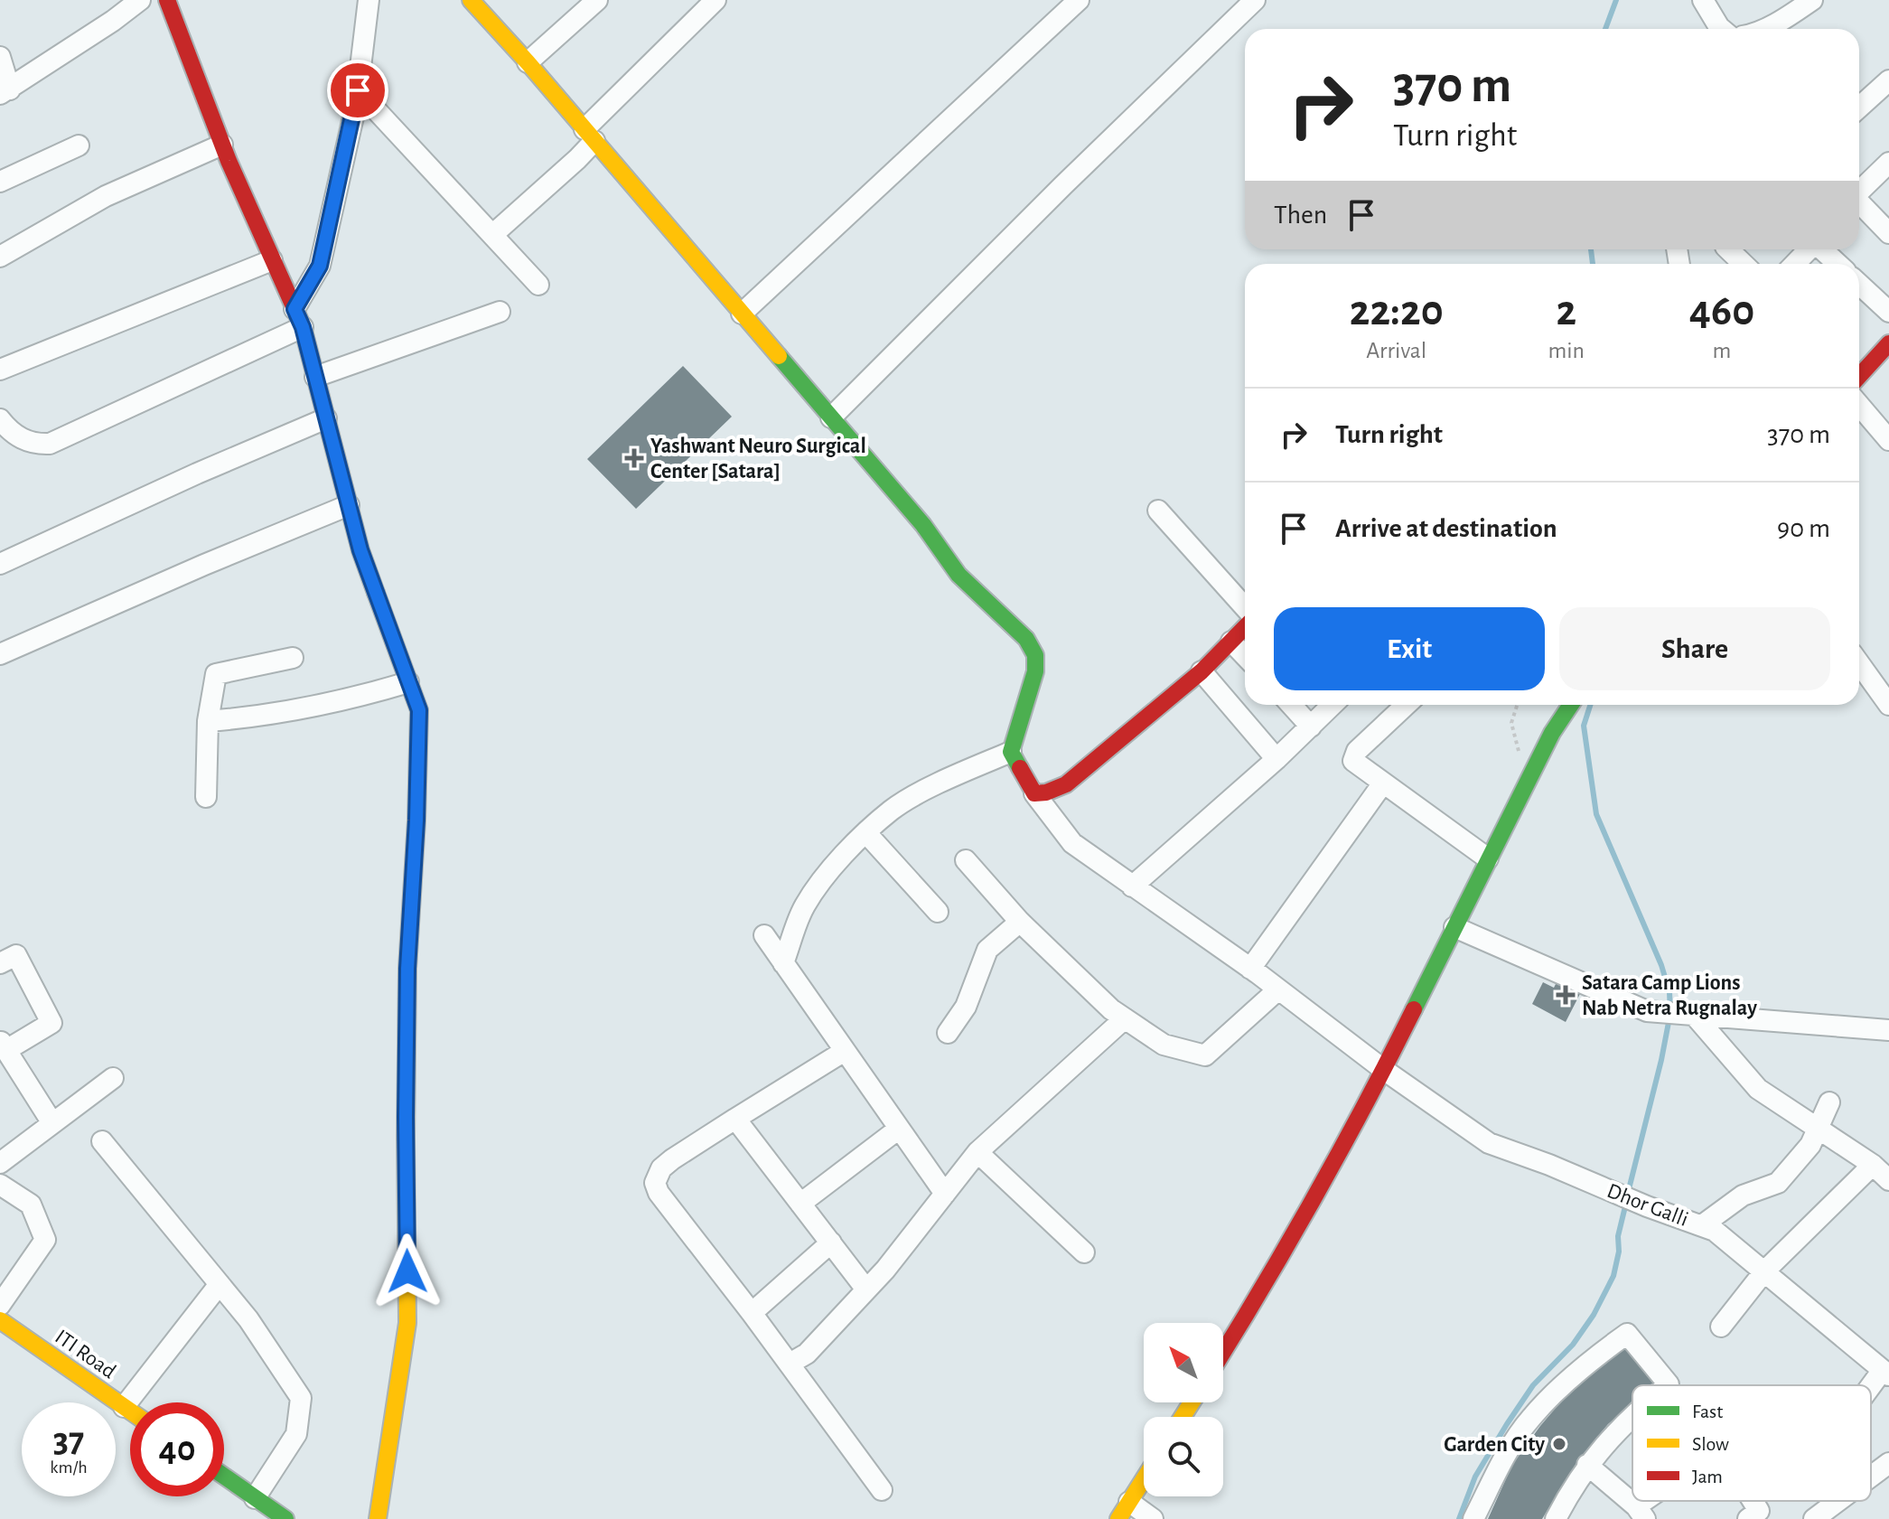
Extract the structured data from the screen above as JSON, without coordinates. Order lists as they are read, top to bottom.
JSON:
{
  "streets": {
    "street": ["Dhor Galli", "ITI Road"]
  },
  "places": {
    "health": ["Yashwant Neuro Surgical Center [Satara]", "Satara Camp Lions Nab Netra Rugnalay"],
    "other": ["Garden City"]
  },
  "legend": ["Fast", "Slow", "Jam"],
  "north": "top left",
  "page": {
    "turn": ["370 m", "Turn right"],
    "then": "Then",
    "eta": [
      "22:20",
      "Arrival",
      "2",
      "min",
      "460",
      "m"
    ],
    "list": [
      {
        "name": "Turn right",
        "value": "370 m"
      },
      {
        "name": "Arrive at destination",
        "value": "90 m"
      }
    ],
    "buttons": ["Exit", "Share"],
    "speed": "37 km/h",
    "limit": "40"
  }
}
